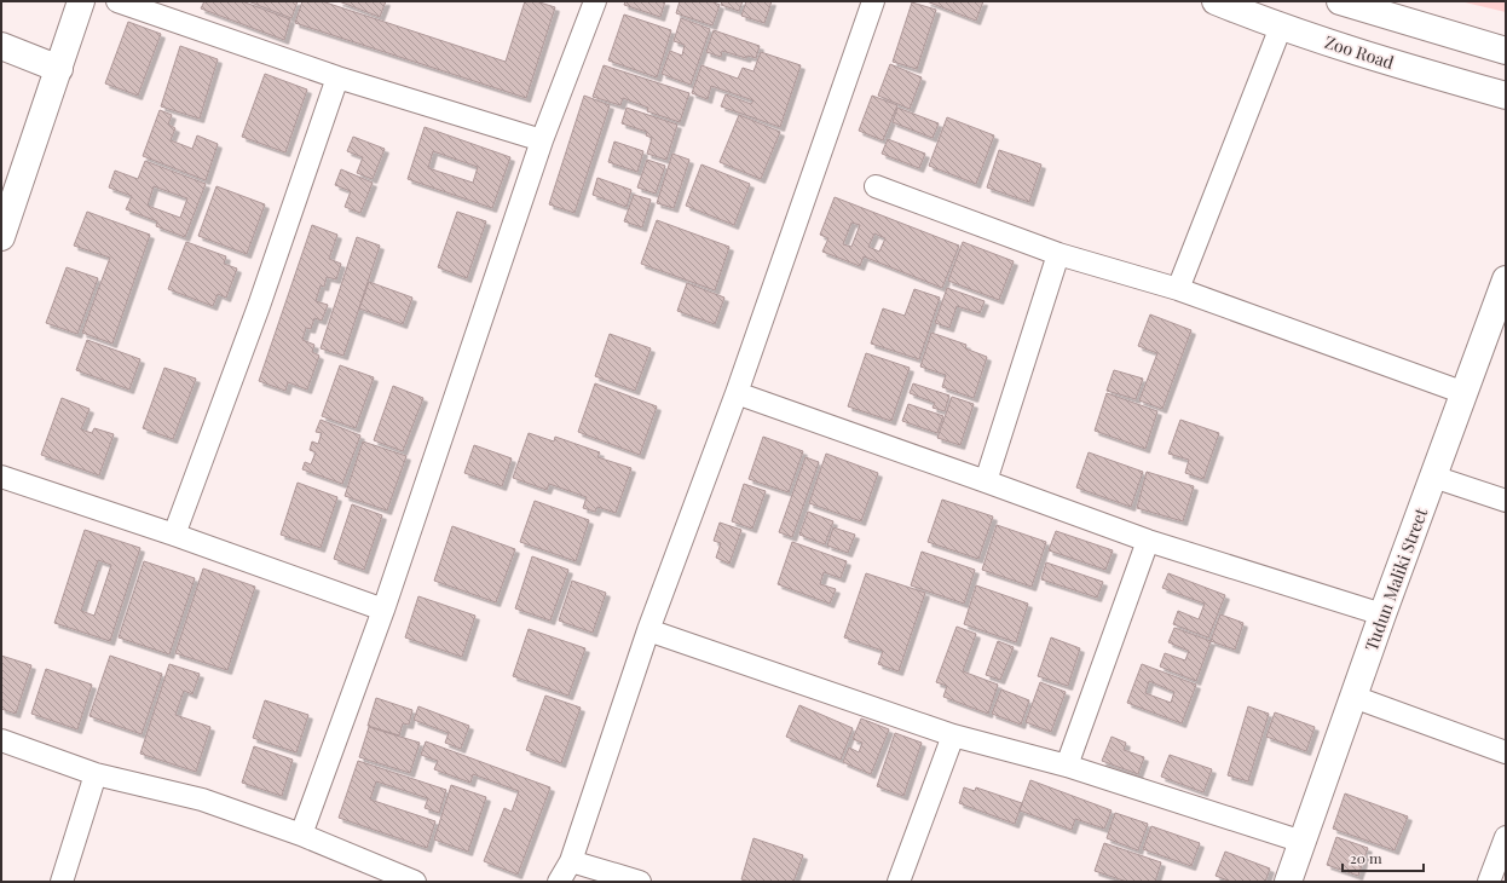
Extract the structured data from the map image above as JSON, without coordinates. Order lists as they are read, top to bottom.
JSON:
{
  "streets": {
    "street": ["Zoo Road", "Tudun Maliki Street"]
  },
  "scale_bar": "20 m"
}
